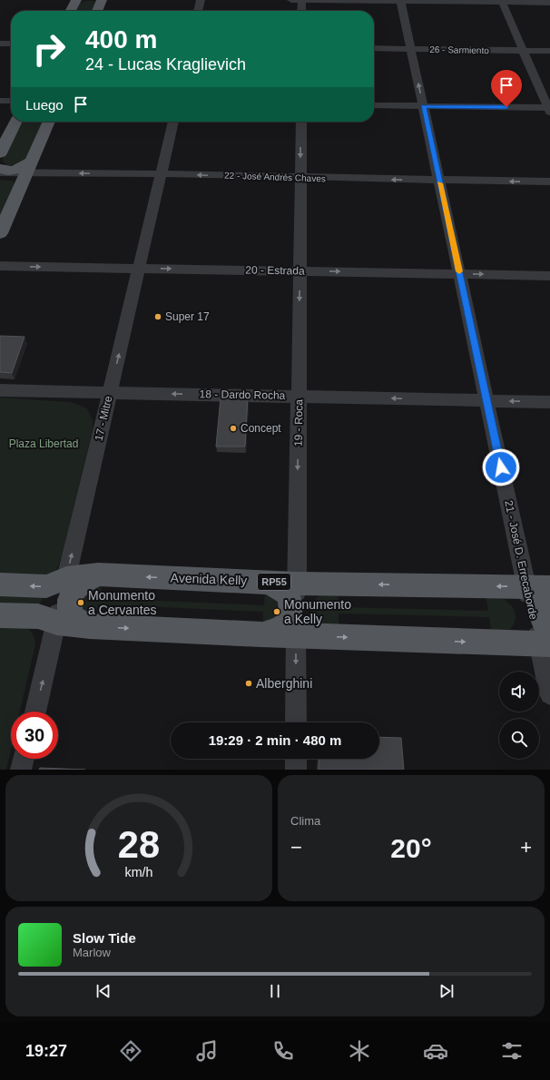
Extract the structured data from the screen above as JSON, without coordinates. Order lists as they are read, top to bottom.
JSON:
{
  "streets": {
    "main road": ["Avenida Kelly", "RP55"],
    "street": [
      "26 - Sarmiento",
      "22 - José Andrés Chaves",
      "20 - Estrada",
      "18 - Dardo Rocha",
      "17 - Mitre",
      "19 - Roca",
      "21 - José D. Errecaborde"
    ]
  },
  "crossings": [
    ["26 - Sarmiento", "21 - José D. Errecaborde"],
    ["22 - José Andrés Chaves", "17 - Mitre"],
    ["22 - José Andrés Chaves", "19 - Roca"],
    ["22 - José Andrés Chaves", "21 - José D. Errecaborde"],
    ["20 - Estrada", "17 - Mitre"],
    ["20 - Estrada", "19 - Roca"],
    ["20 - Estrada", "21 - José D. Errecaborde"],
    ["18 - Dardo Rocha", "17 - Mitre"],
    ["18 - Dardo Rocha", "19 - Roca"],
    ["18 - Dardo Rocha", "21 - José D. Errecaborde"],
    ["17 - Mitre", "Avenida Kelly"],
    ["19 - Roca", "Avenida Kelly"],
    ["21 - José D. Errecaborde", "Avenida Kelly"]
  ],
  "one_way": [
    "20 - Estrada",
    "18 - Dardo Rocha",
    "17 - Mitre",
    "19 - Roca"
  ],
  "parks": ["Plaza Libertad"],
  "places": [
    "Super 17",
    "Concept",
    "Monumento a Cervantes",
    "Monumento a Kelly",
    "Alberghini"
  ],
  "page": {
    "turn": ["400 m", "24 - Lucas Kraglievich"],
    "then": "Luego",
    "limit": "30",
    "trip": "19:29 · 2 min · 480 m",
    "tile": "Clima",
    "heat": ["−", "20°", "+"],
    "song": ["Slow Tide", "Marlow"],
    "tabs": "19:27",
    "gauge": ["28", "km/h"]
  }
}
